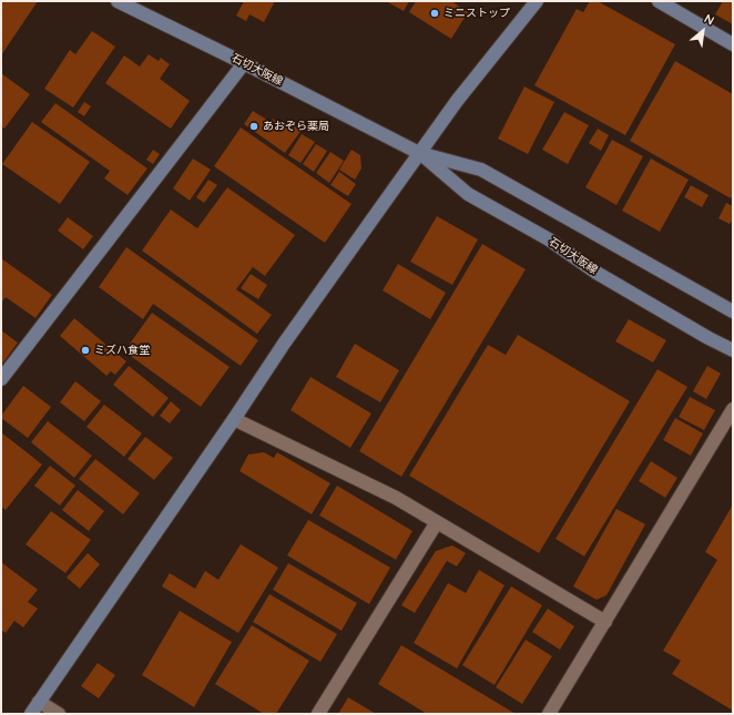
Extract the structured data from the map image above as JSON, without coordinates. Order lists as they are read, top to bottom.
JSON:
{
  "streets": {
    "street": ["石切大阪線"]
  },
  "places": ["ミニストップ", "あおぞら薬局", "ミズハ食堂"],
  "north": "top right"
}
